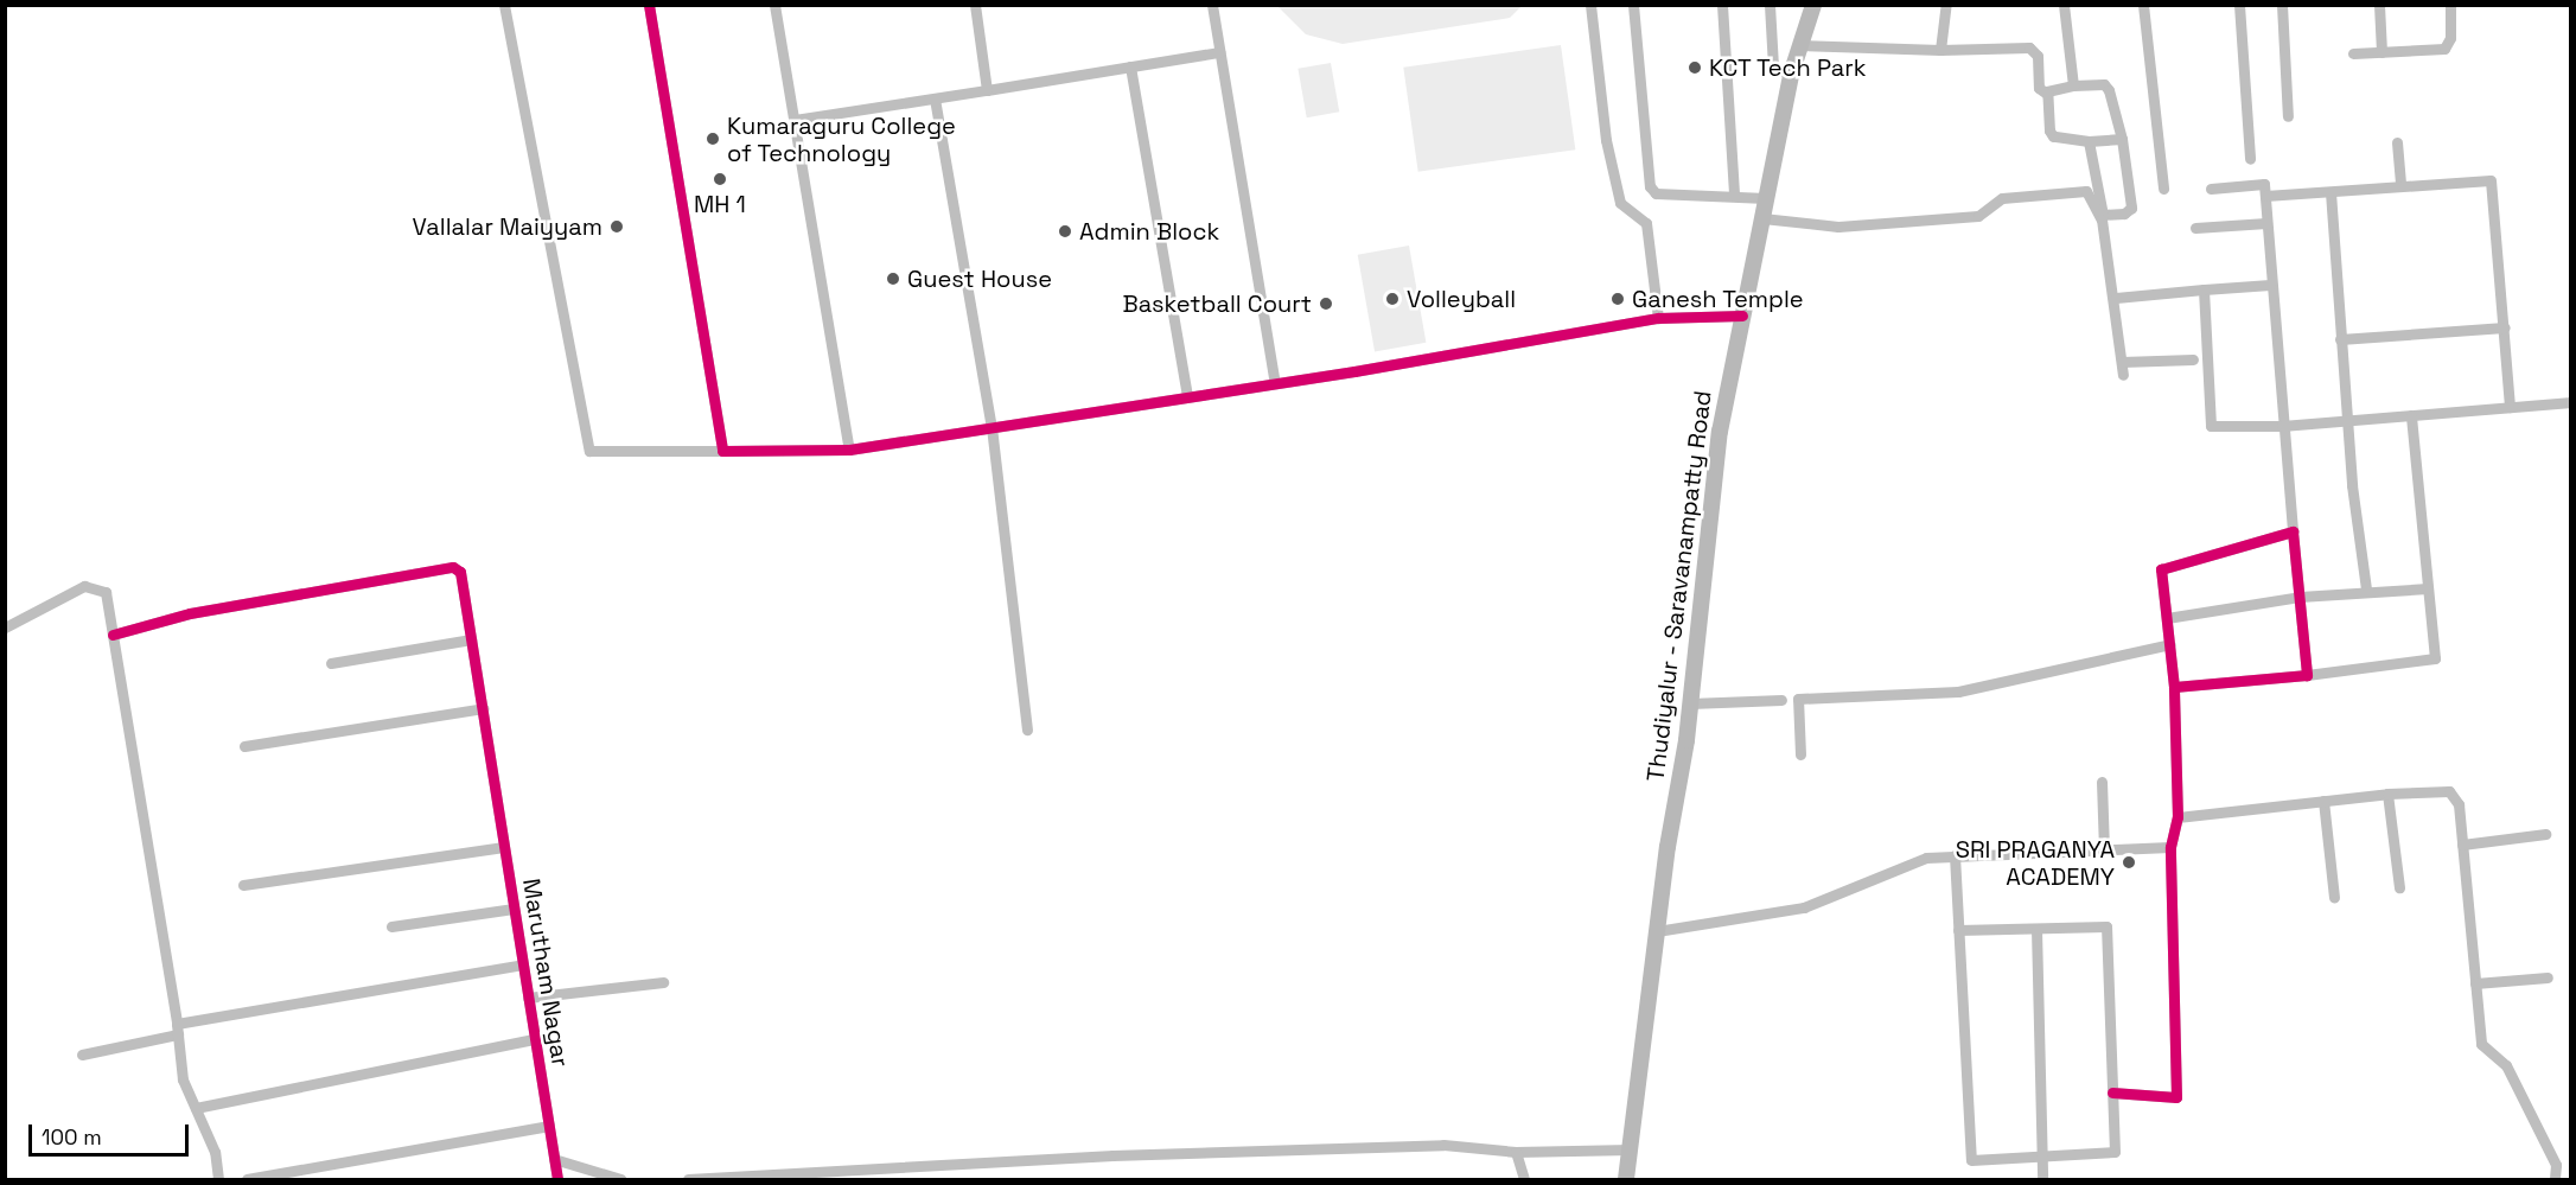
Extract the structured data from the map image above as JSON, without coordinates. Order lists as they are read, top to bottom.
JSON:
{
  "streets": {
    "main road": ["Thudiyalur - Saravanampatty Road"],
    "street": ["Marutham Nagar"]
  },
  "places": [
    "KCT Tech Park",
    "Kumaraguru College of Technology",
    "MH 1",
    "Vallalar Maiyyam",
    "Admin Block",
    "Guest House",
    "Volleyball",
    "Ganesh Temple",
    "Basketball Court",
    "SRI PRAGANYA ACADEMY"
  ],
  "scale_bar": "100 m"
}
